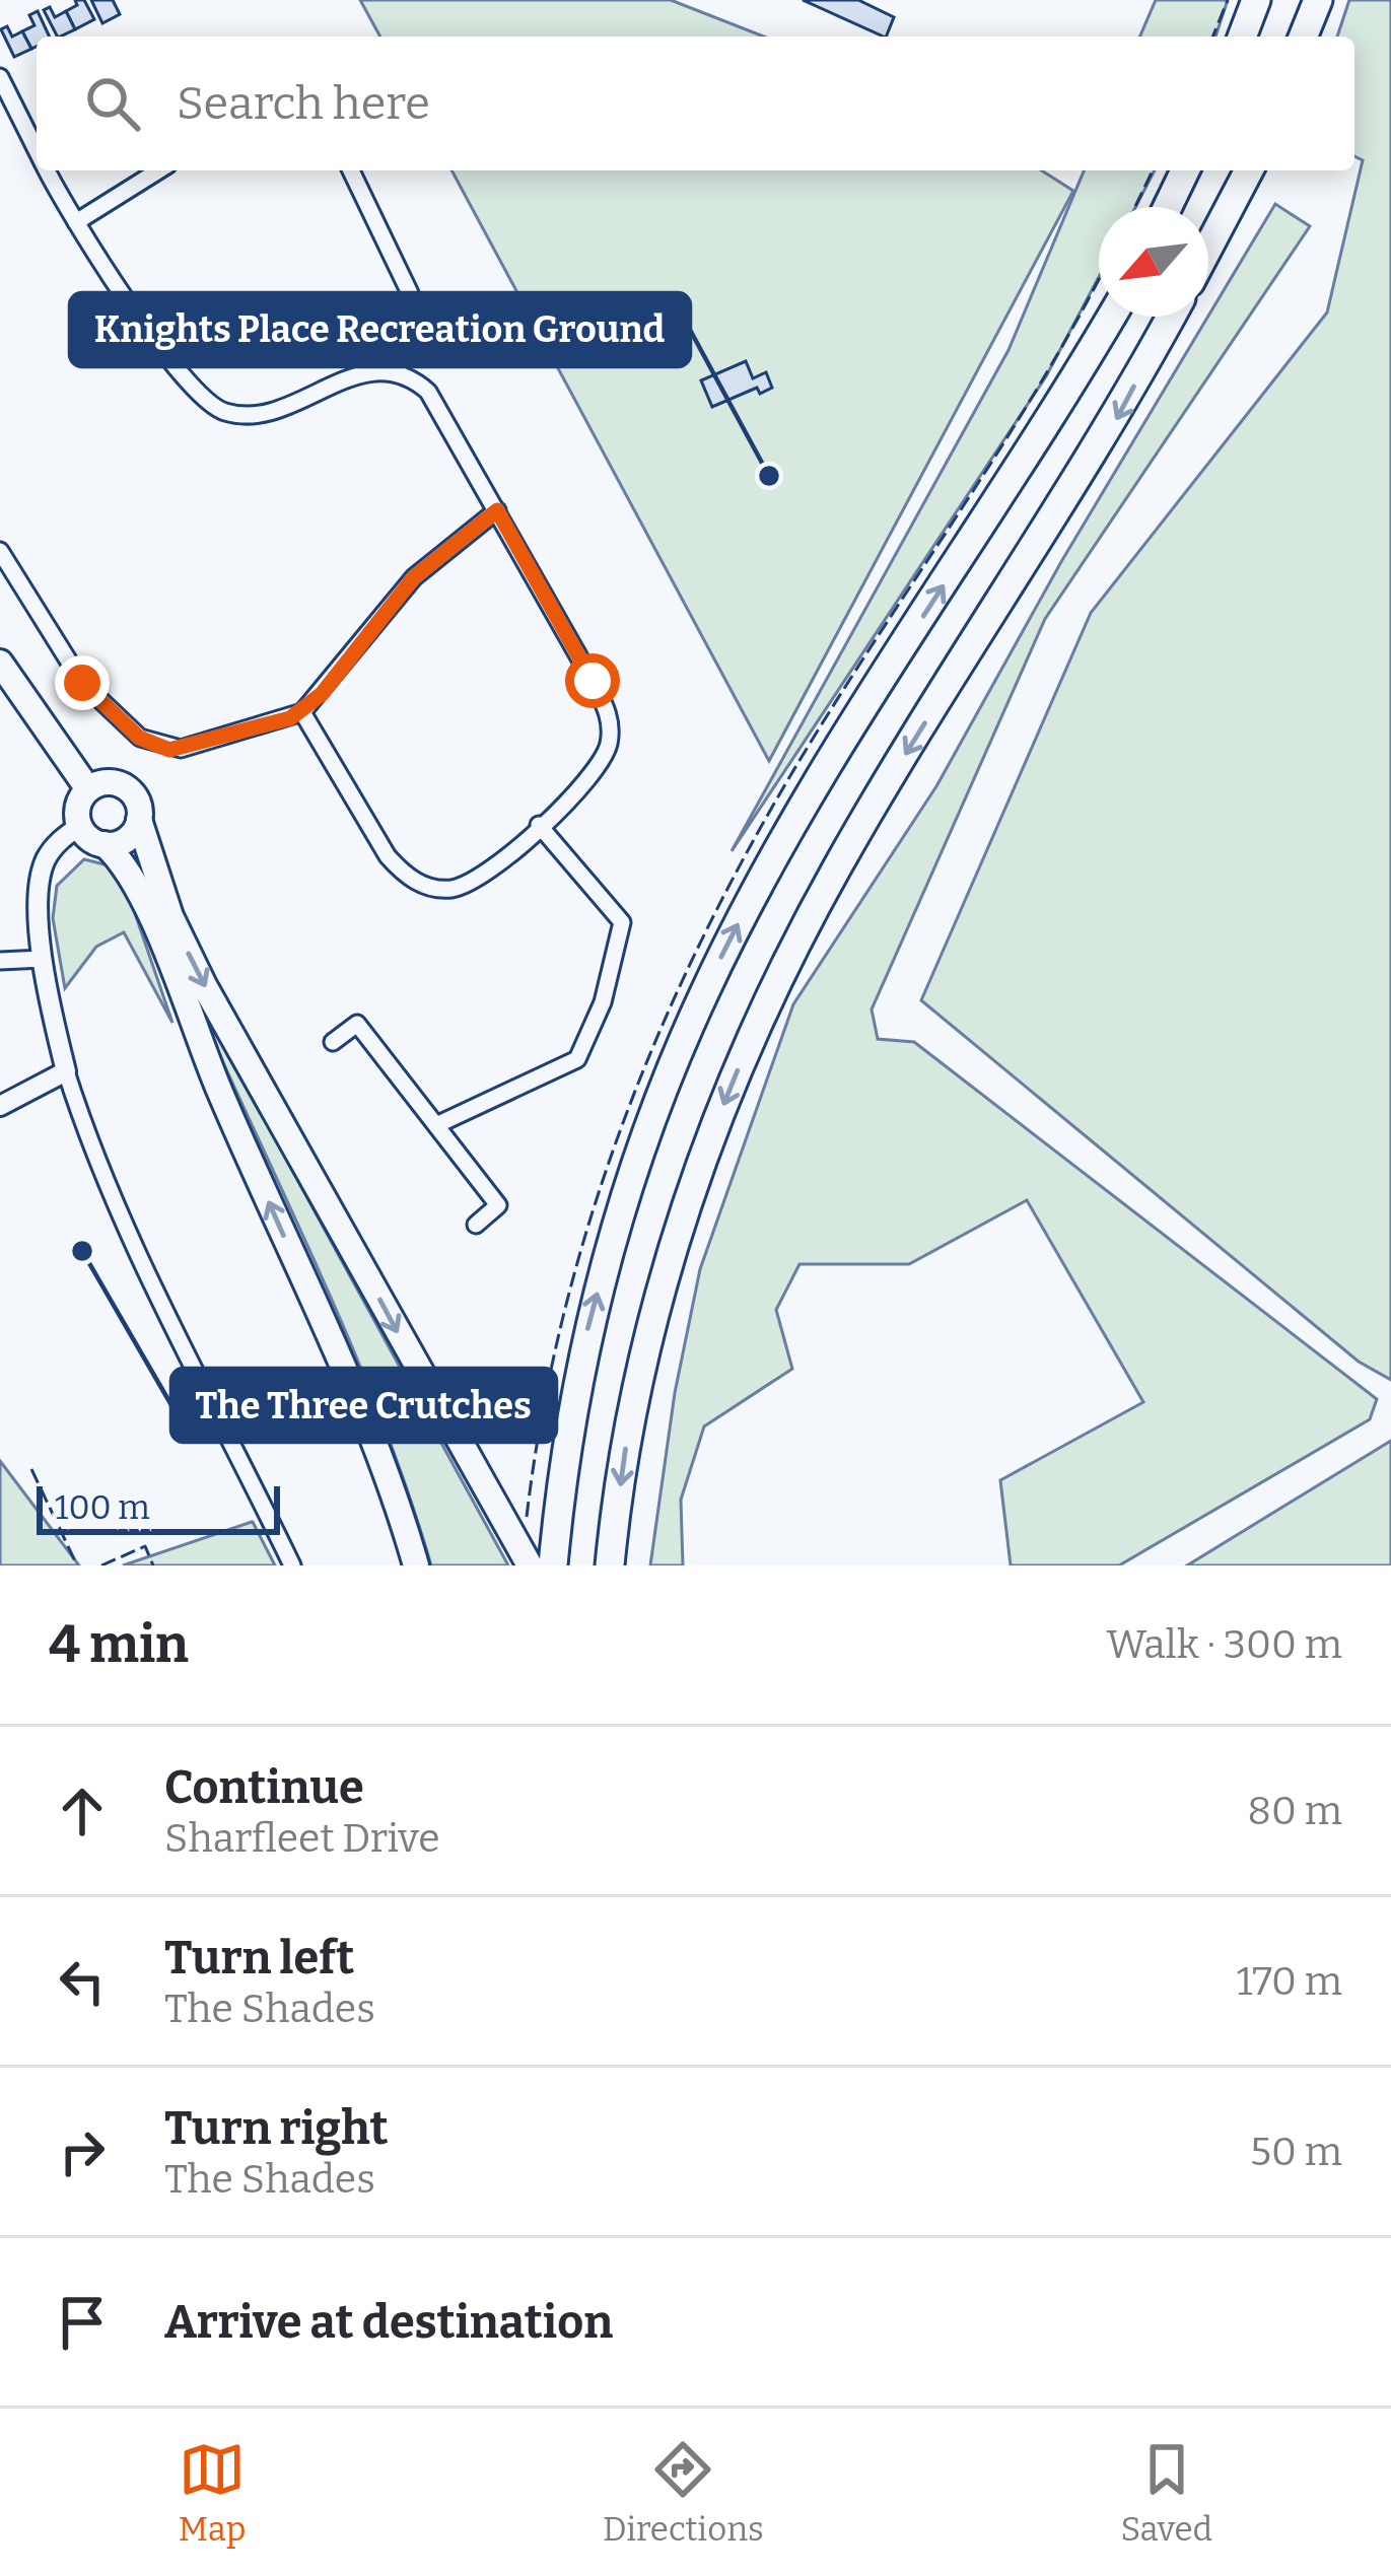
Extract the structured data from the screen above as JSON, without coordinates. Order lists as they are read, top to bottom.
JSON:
{
  "places": ["Knights Place Recreation Ground", "The Three Crutches"],
  "scale_bar": "100 m",
  "north": "bottom left",
  "page": {
    "search": "Search here",
    "scale": "100 m",
    "heading": ["4 min", "Walk · 300 m"],
    "list": [
      ["Continue", "Sharfleet Drive", "80 m"],
      ["Turn left", "The Shades", "170 m"],
      ["Turn right", "The Shades", "50 m"],
      "Arrive at destination"
    ],
    "nav": ["Map", "Directions", "Saved"]
  }
}
